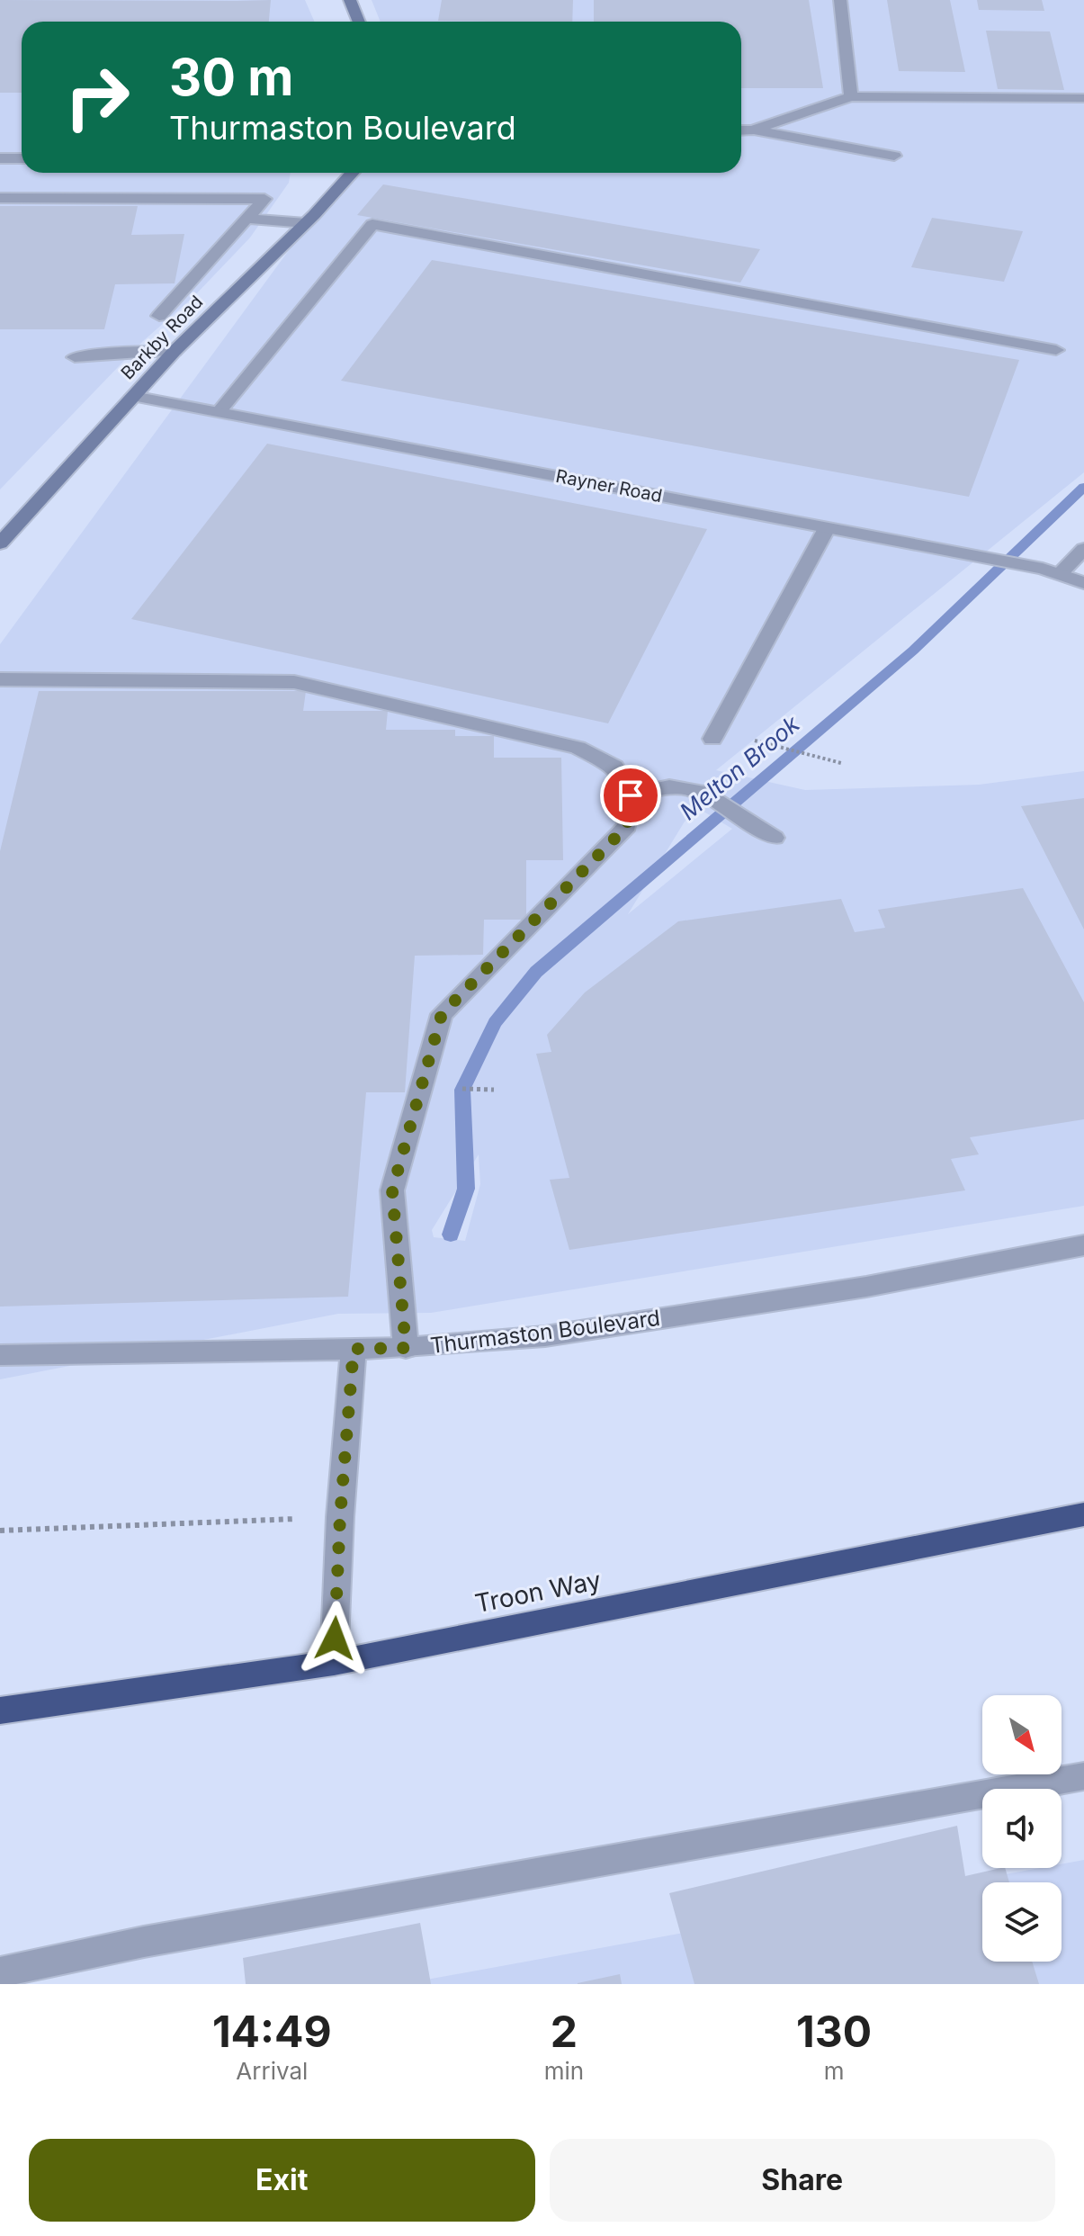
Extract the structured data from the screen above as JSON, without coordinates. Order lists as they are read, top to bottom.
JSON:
{
  "streets": {
    "highway": ["Troon Way"],
    "street": ["Barkby Road", "Rayner Road", "Thurmaston Boulevard"]
  },
  "crossings": [
    ["Barkby Road", "Rayner Road"]
  ],
  "water": ["Melton Brook"],
  "north": "bottom right",
  "page": {
    "turn": ["30 m", "Thurmaston Boulevard"],
    "eta": [
      "14:49",
      "Arrival",
      "2",
      "min",
      "130",
      "m"
    ],
    "buttons": ["Exit", "Share"]
  }
}
